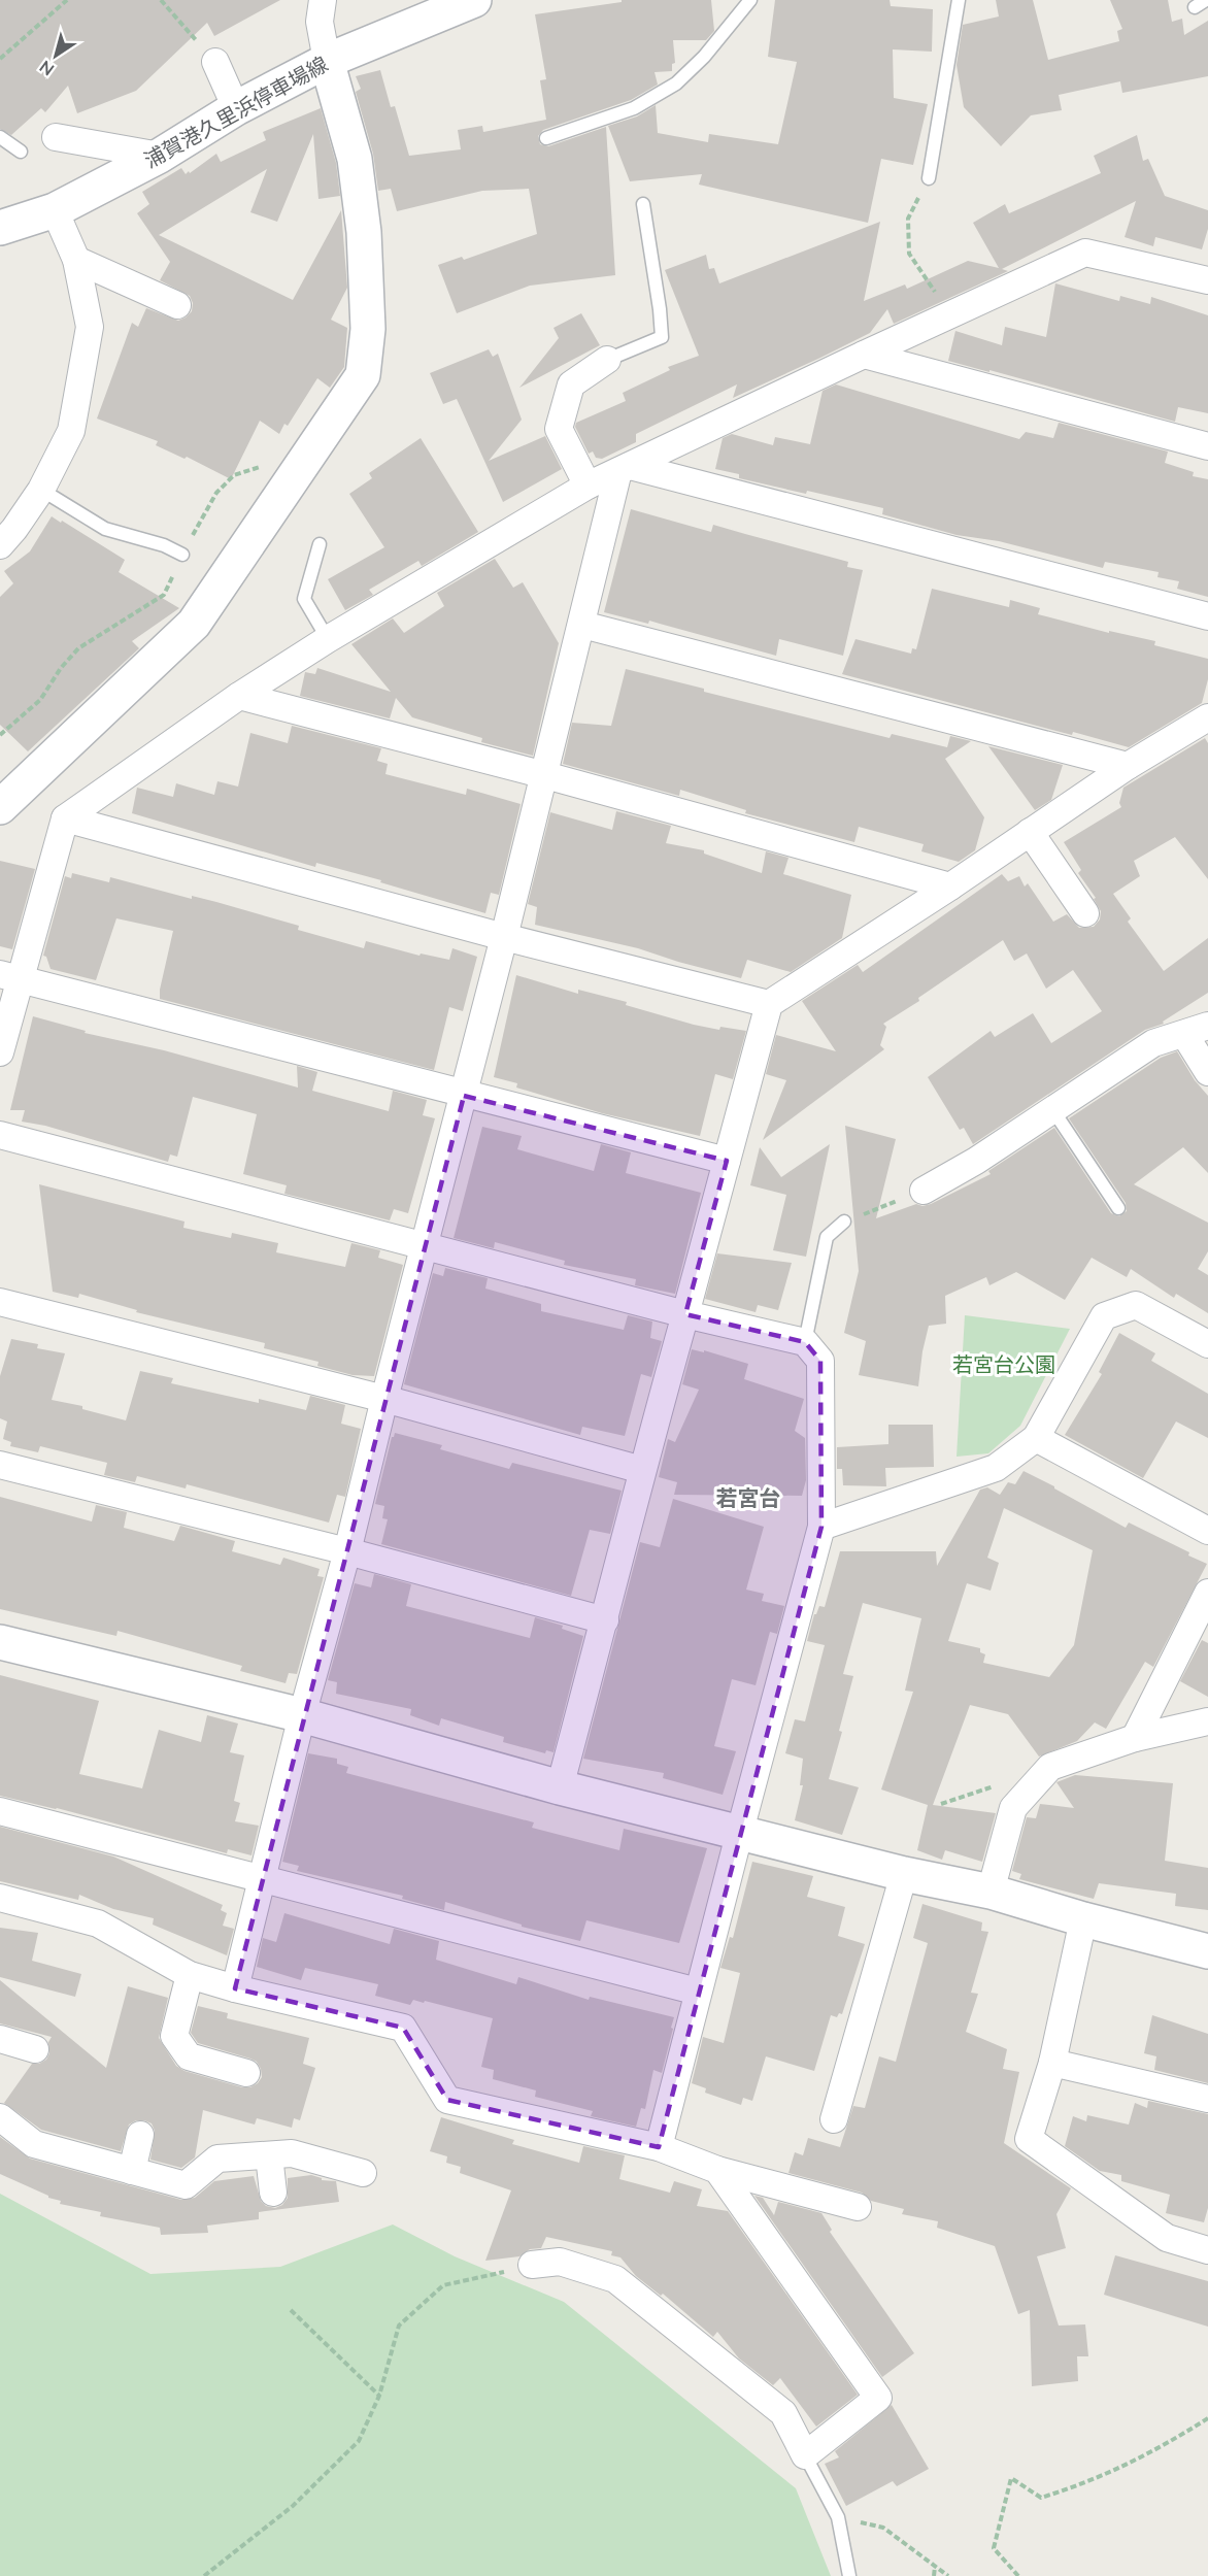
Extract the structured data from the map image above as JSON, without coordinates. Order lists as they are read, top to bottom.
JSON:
{
  "streets": {
    "street": ["浦賀港久里浜停車場線"]
  },
  "districts": ["若宮台"],
  "parks": ["若宮台公園"],
  "north": "bottom left"
}
